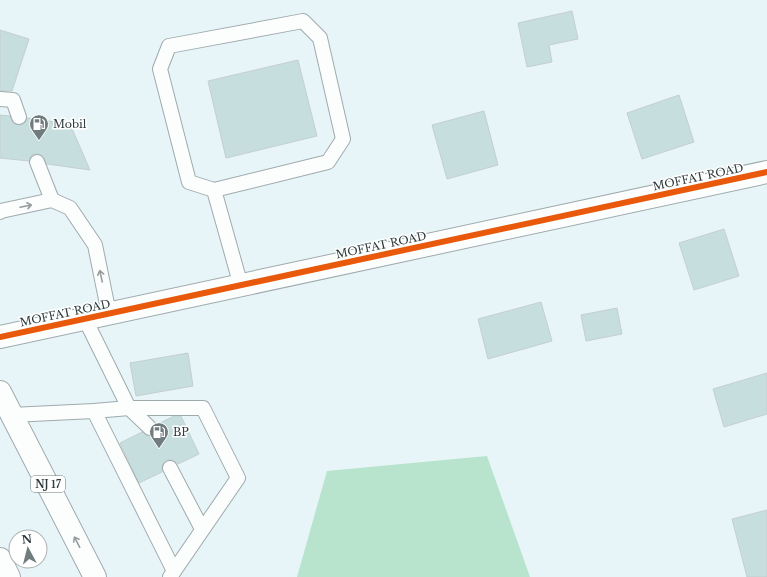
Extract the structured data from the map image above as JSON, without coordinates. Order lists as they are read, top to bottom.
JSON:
{
  "streets": {
    "main road": ["MOFFAT ROAD", "NJ 17"]
  },
  "places": {
    "fuel station": ["Mobil", "BP"]
  },
  "north": "top"
}
